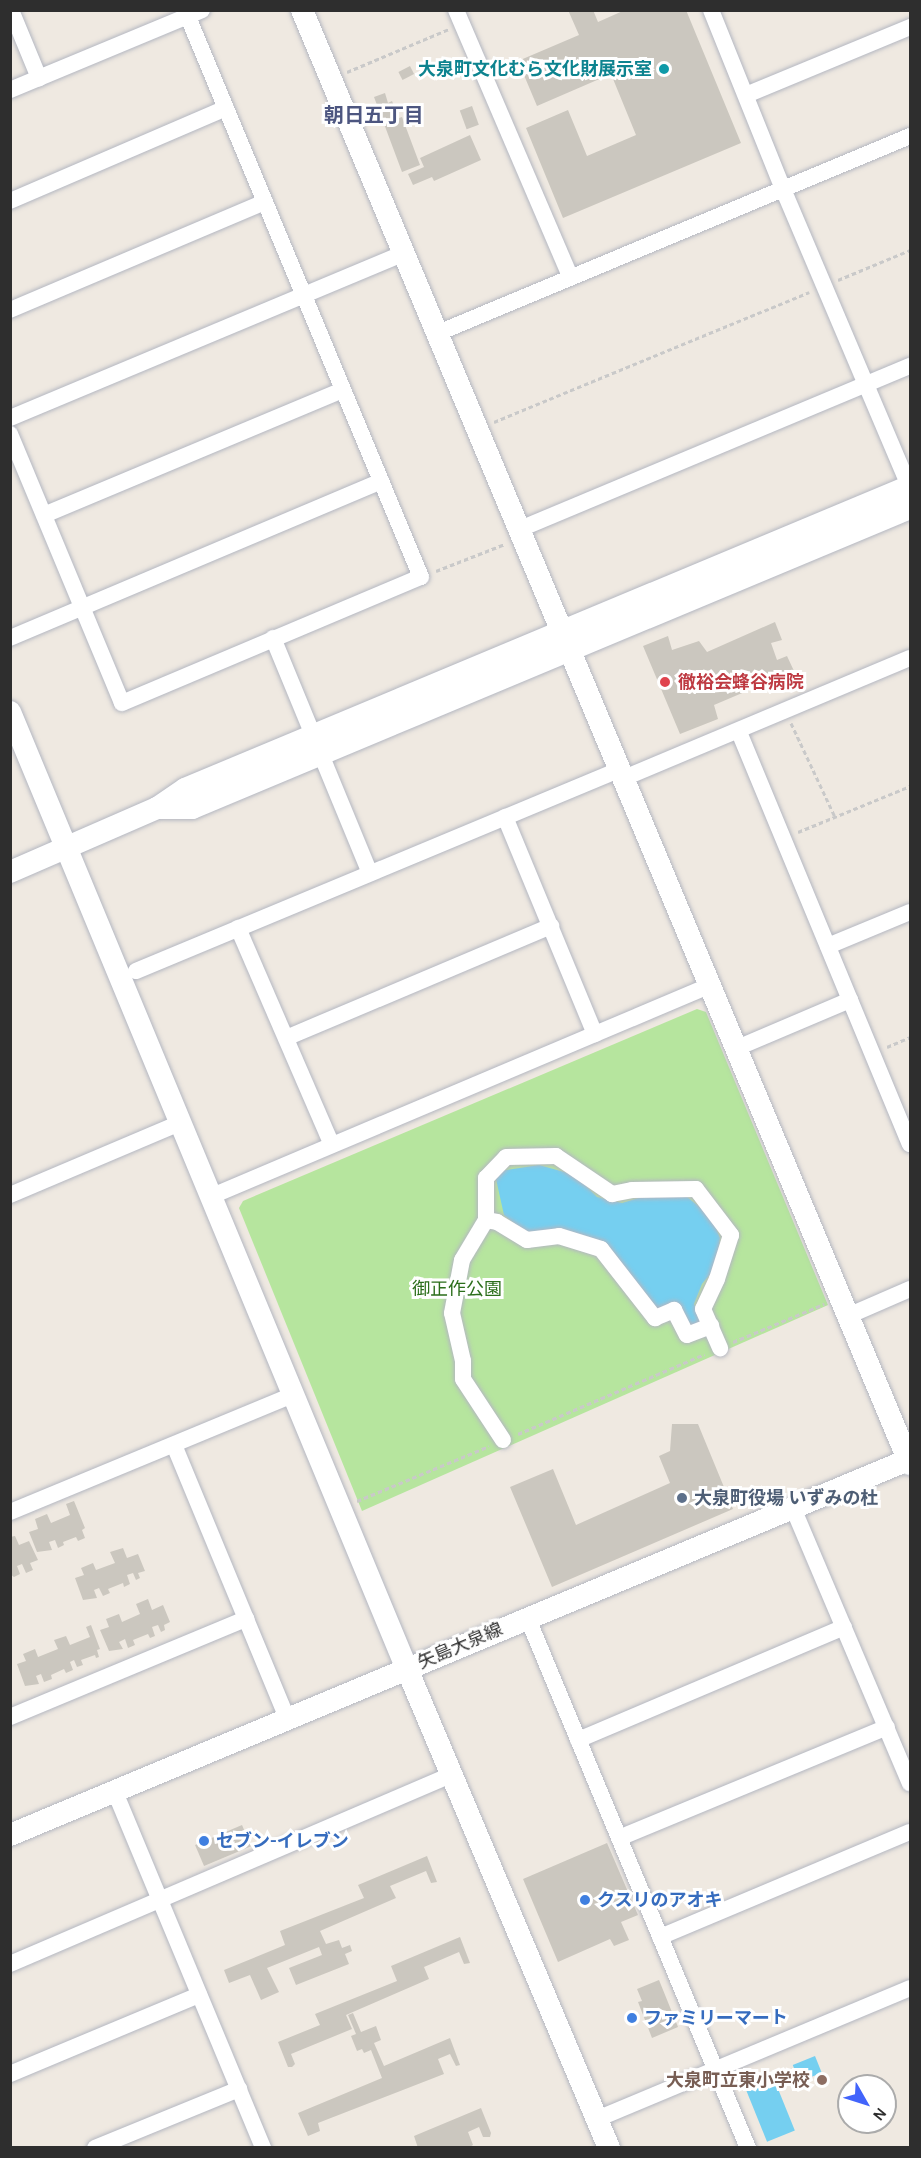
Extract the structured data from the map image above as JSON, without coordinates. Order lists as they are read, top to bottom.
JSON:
{
  "streets": {
    "street": ["矢島大泉線"]
  },
  "districts": ["朝日五丁目"],
  "parks": ["御正作公園"],
  "places": [
    "大泉町文化むら文化財展示室",
    "徹裕会蜂谷病院",
    "大泉町役場 いずみの杜",
    "セブン-イレブン",
    "クスリのアオキ",
    "ファミリーマート",
    "大泉町立東小学校"
  ],
  "north": "bottom right"
}
